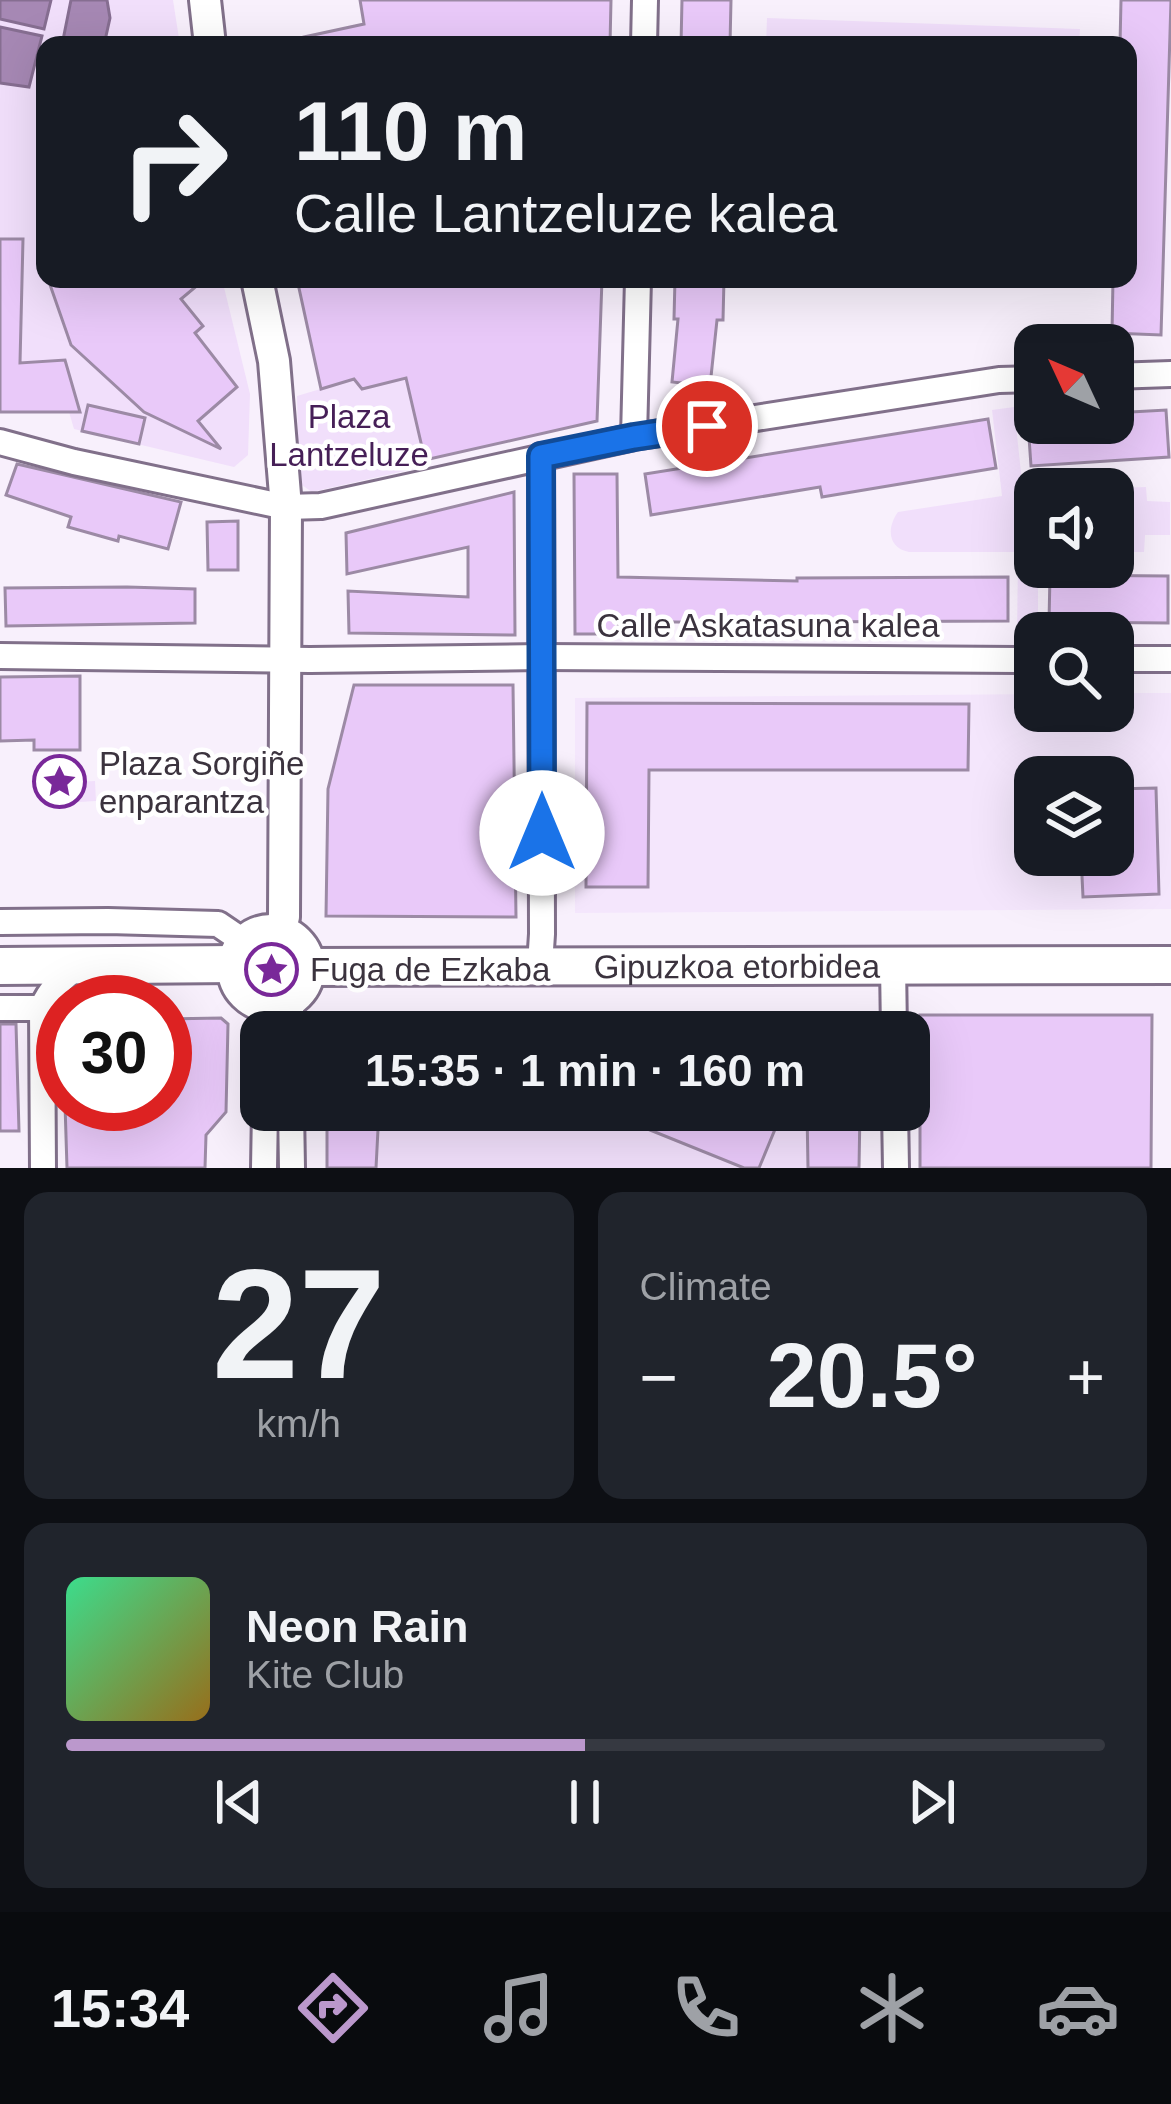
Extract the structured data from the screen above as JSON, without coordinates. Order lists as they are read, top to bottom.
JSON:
{
  "streets": {
    "main road": ["Gipuzkoa etorbidea"],
    "street": ["Calle Askatasuna kalea"]
  },
  "parks": ["Plaza Lantzeluze"],
  "places": {
    "place": ["Plaza Sorgiñe enparantza", "Fuga de Ezkaba"]
  },
  "north": "top left",
  "page": {
    "turn": ["110 m", "Calle Lantzeluze kalea"],
    "limit": "30",
    "trip": "15:35 · 1 min · 160 m",
    "tile": [
      ["27", "km/h"],
      "Climate"
    ],
    "heat": ["−", "20.5°", "+"],
    "song": ["Neon Rain", "Kite Club"],
    "tabs": "15:34"
  }
}
